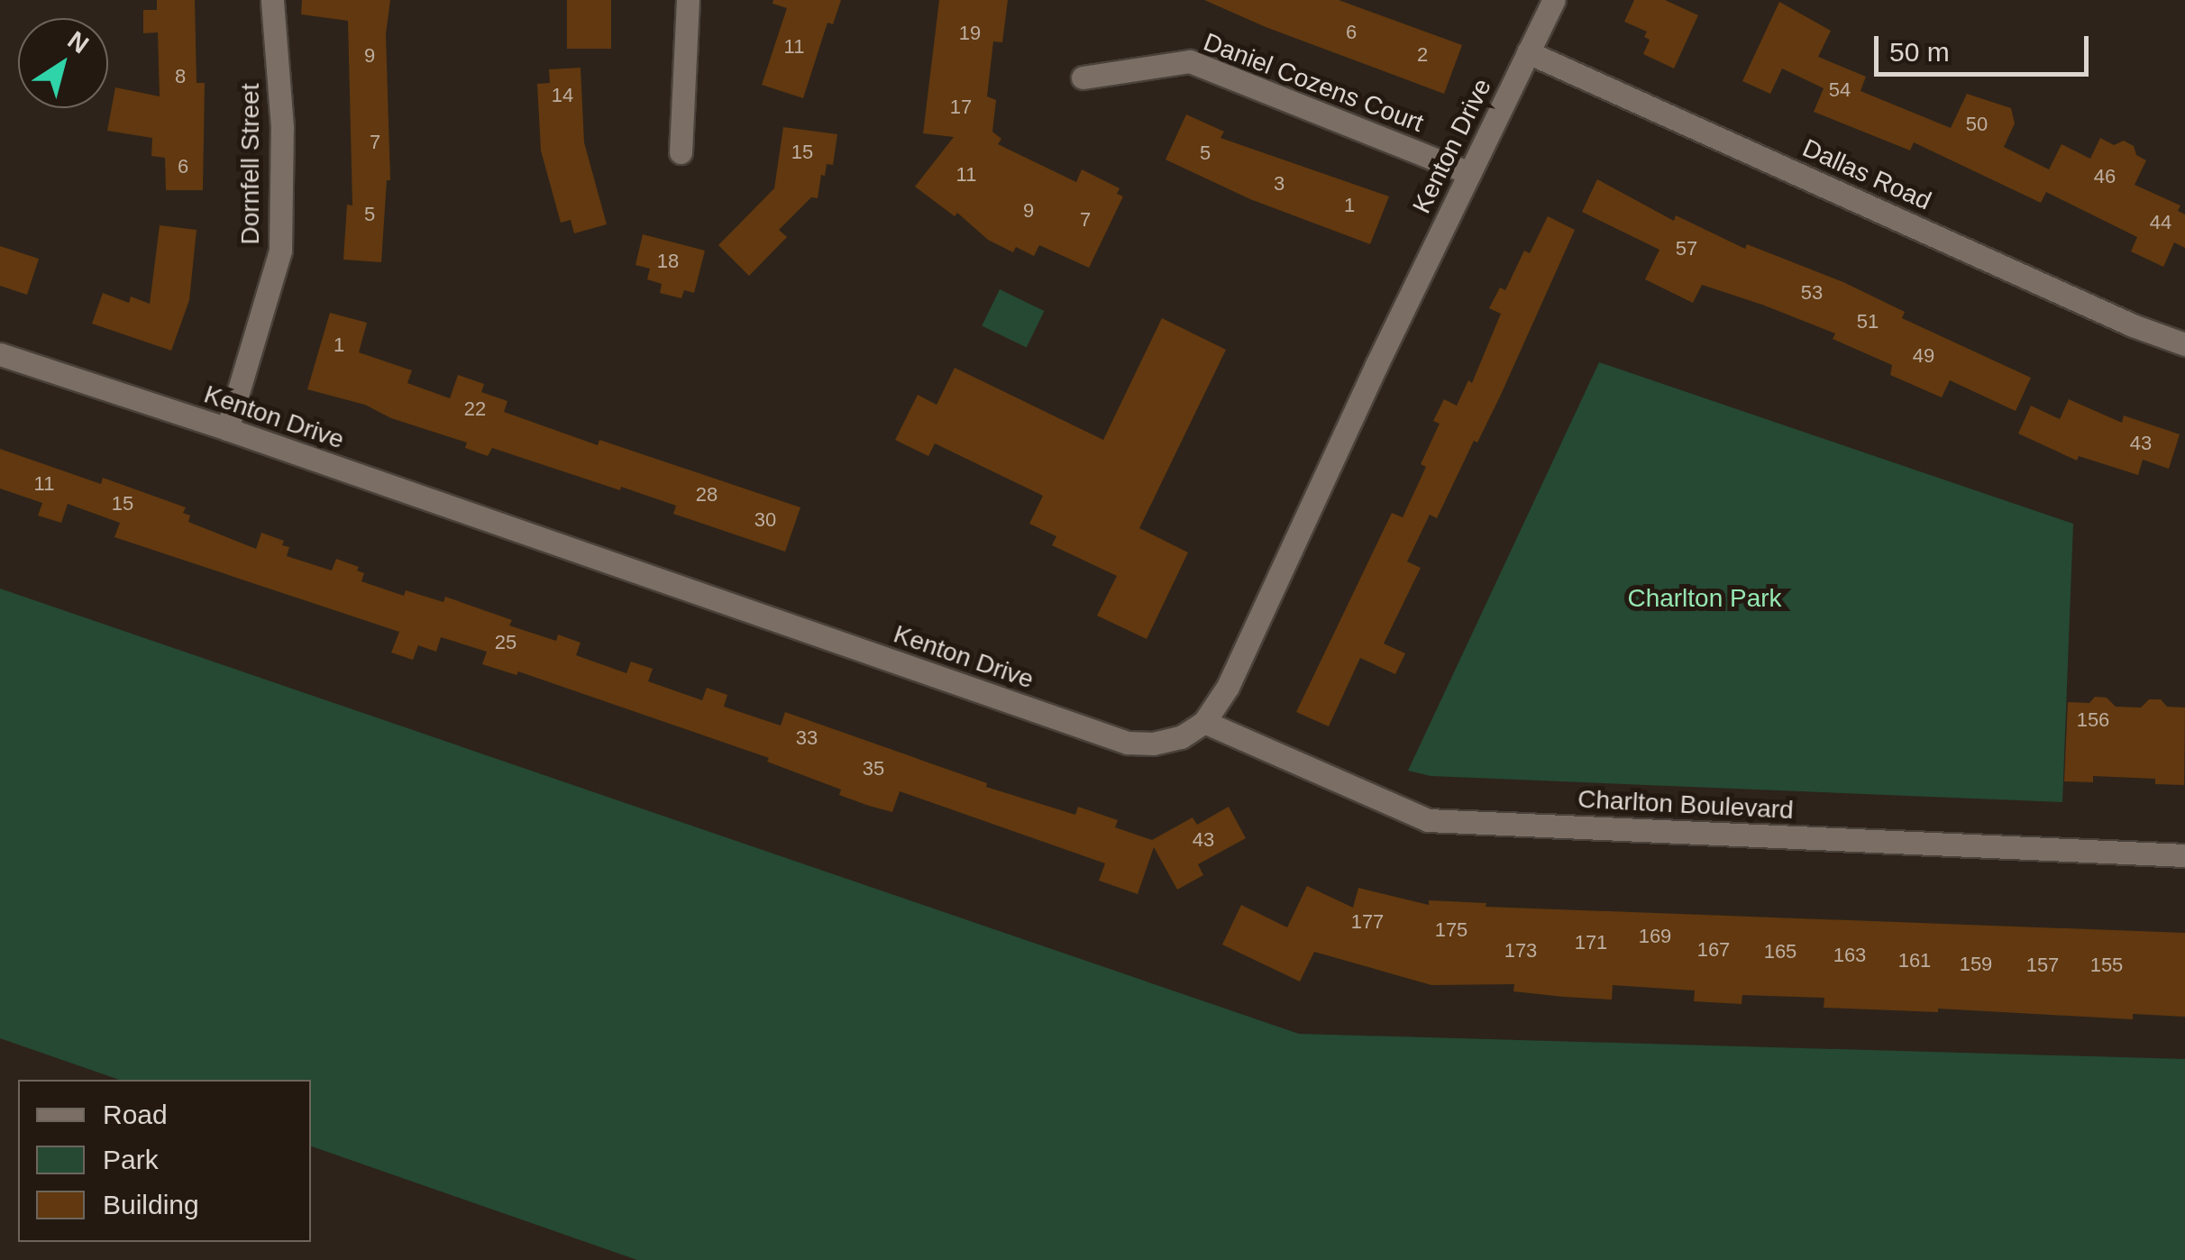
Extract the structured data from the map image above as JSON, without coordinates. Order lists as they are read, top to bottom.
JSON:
{
  "streets": {
    "street": [
      "Daniel Cozens Court",
      "Kenton Drive",
      "Dornfell Street",
      "Dallas Road",
      "Charlton Boulevard"
    ]
  },
  "crossings": [
    ["Daniel Cozens Court", "Kenton Drive"],
    ["Kenton Drive", "Dornfell Street"],
    ["Kenton Drive", "Dallas Road"],
    ["Kenton Drive", "Charlton Boulevard"]
  ],
  "parks": ["Charlton Park"],
  "house_numbers": [
    "6",
    "19",
    "11",
    "2",
    "9",
    "8",
    "54",
    "14",
    "17",
    "50",
    "7",
    "15",
    "5",
    "6",
    "11",
    "46",
    "3",
    "1",
    "9",
    "5",
    "7",
    "44",
    "57",
    "18",
    "53",
    "51",
    "1",
    "49",
    "22",
    "43",
    "11",
    "28",
    "15",
    "30",
    "25",
    "156",
    "33",
    "35",
    "43",
    "177",
    "175",
    "169",
    "171",
    "167",
    "173",
    "165",
    "163",
    "161",
    "159",
    "157",
    "155"
  ],
  "legend": ["Road", "Park", "Building"],
  "scale_bar": "50 m",
  "north": "top right"
}
